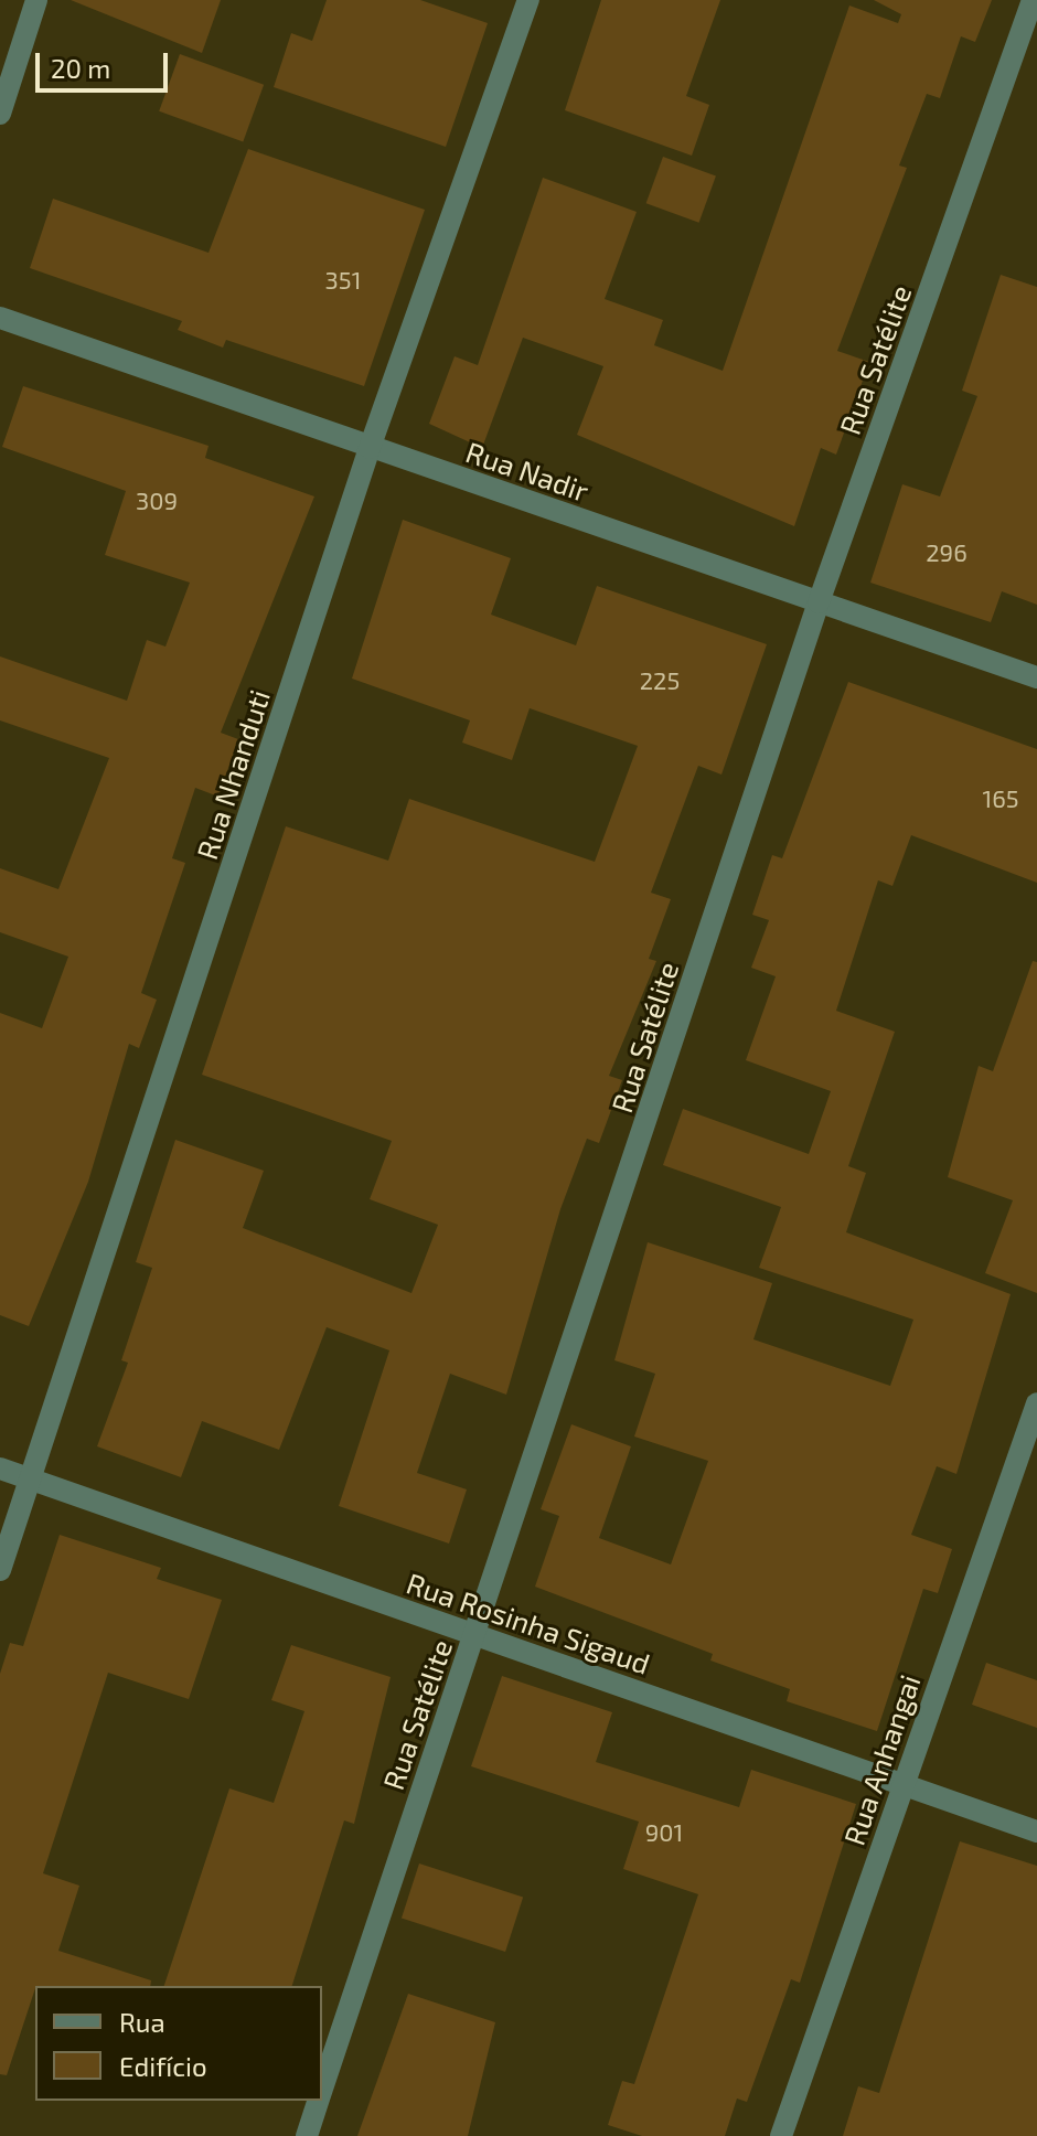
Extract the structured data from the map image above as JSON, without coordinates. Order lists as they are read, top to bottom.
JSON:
{
  "streets": {
    "street": [
      "Rua Satélite",
      "Rua Nadir",
      "Rua Nhanduti",
      "Rua Rosinha Sigaud",
      "Rua Anhangai"
    ]
  },
  "crossings": [
    ["Rua Satélite", "Rua Nadir"],
    ["Rua Satélite", "Rua Rosinha Sigaud"],
    ["Rua Nadir", "Rua Nhanduti"],
    ["Rua Nhanduti", "Rua Rosinha Sigaud"],
    ["Rua Rosinha Sigaud", "Rua Anhangai"]
  ],
  "house_numbers": [
    "351",
    "309",
    "296",
    "225",
    "165",
    "901"
  ],
  "legend": ["Rua", "Edifício"],
  "scale_bar": "20 m"
}
